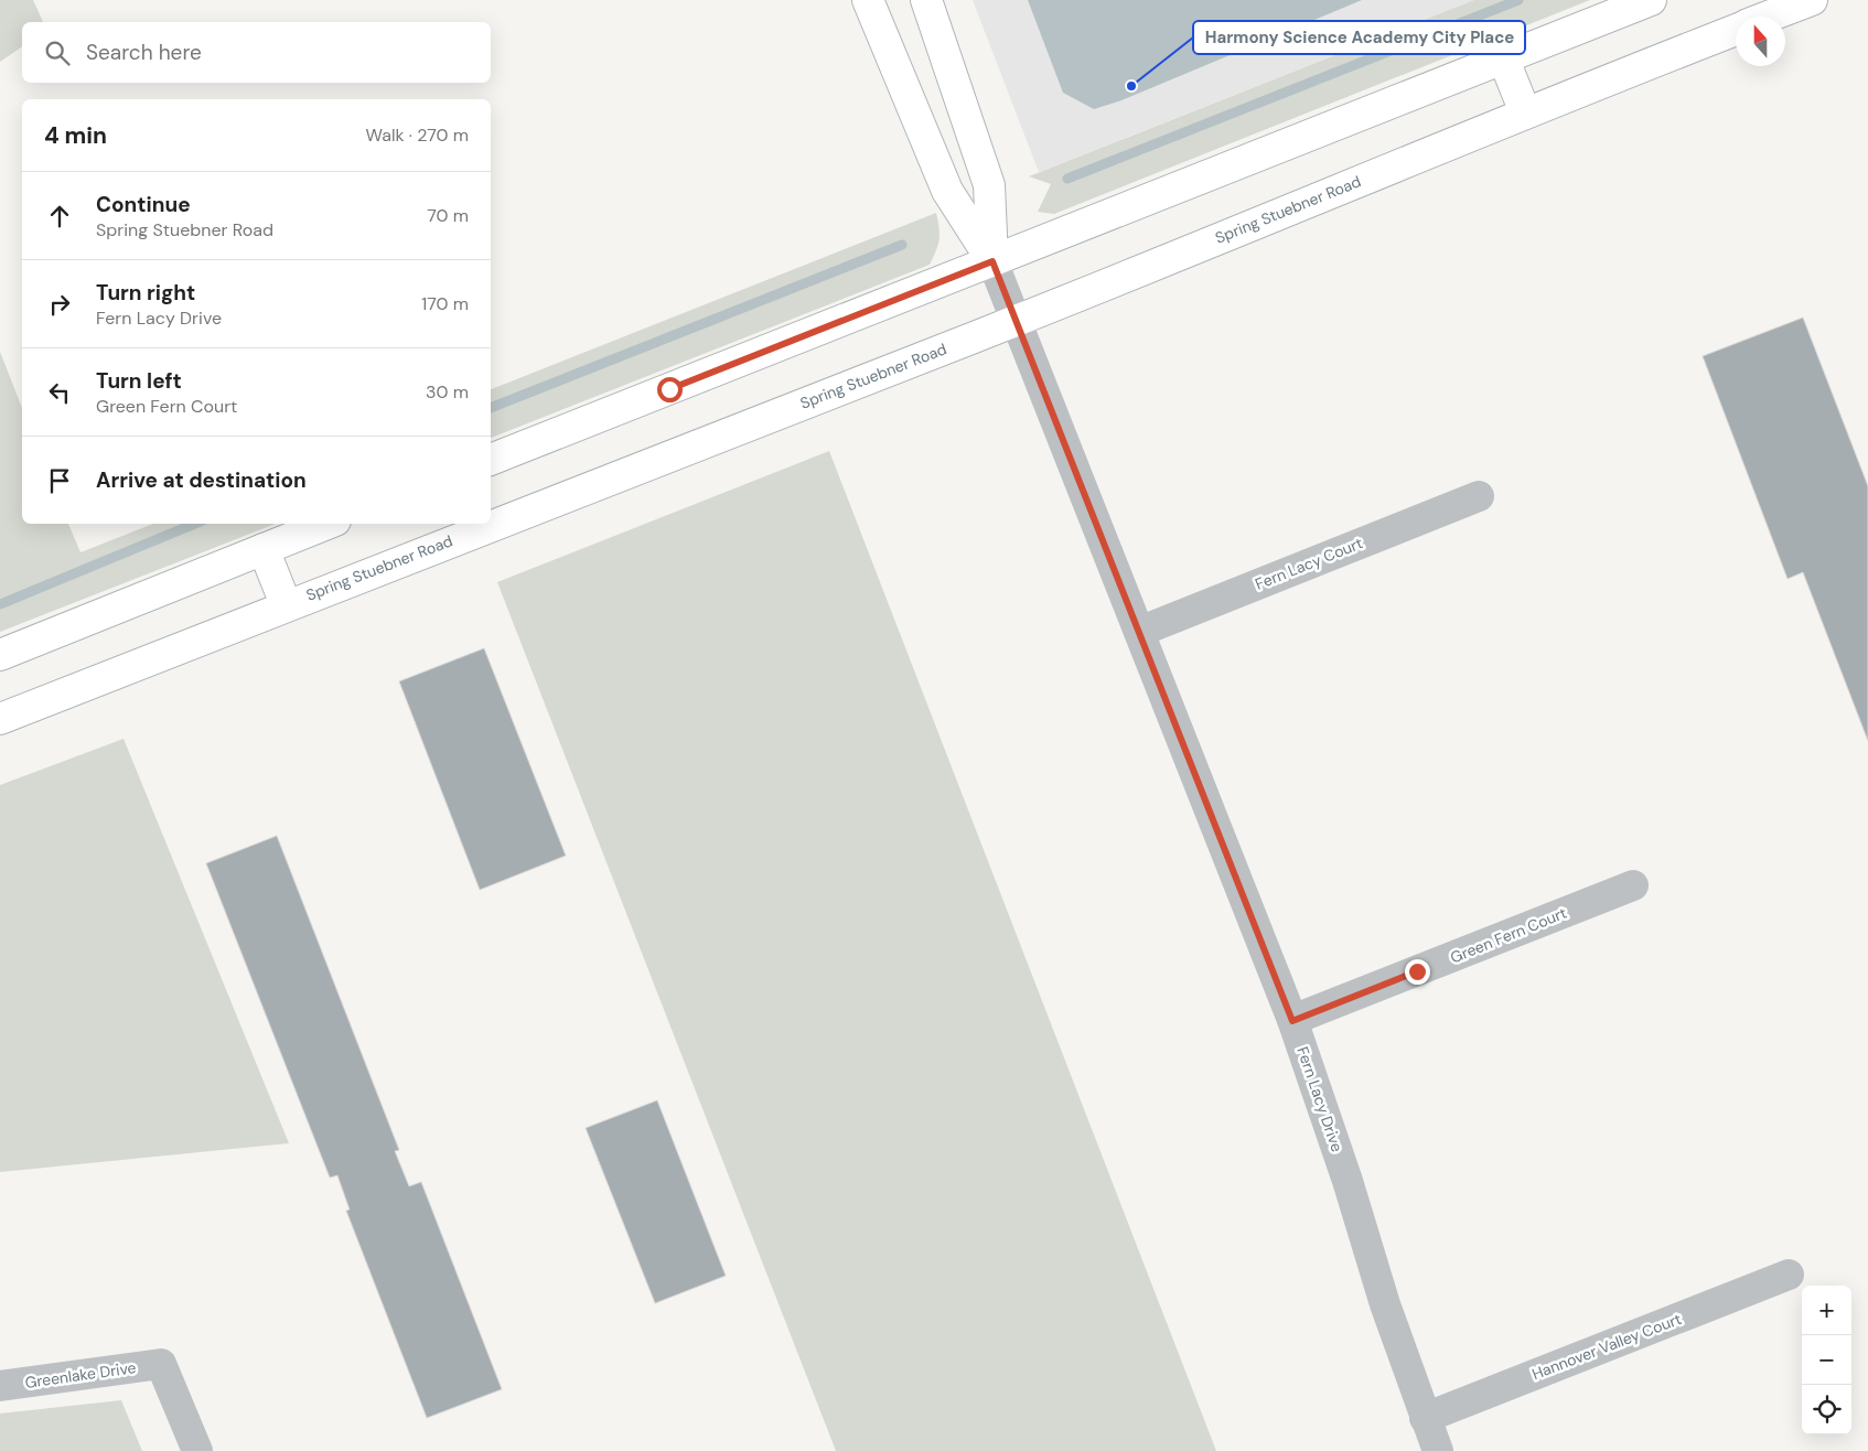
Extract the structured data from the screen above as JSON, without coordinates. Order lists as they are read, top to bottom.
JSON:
{
  "streets": {
    "main road": ["Spring Stuebner Road"],
    "street": [
      "Fern Lacy Court",
      "Green Fern Court",
      "Fern Lacy Drive",
      "Hannover Valley Court",
      "Greenlake Drive"
    ]
  },
  "crossings": [
    ["Spring Stuebner Road", "Fern Lacy Drive"],
    ["Fern Lacy Court", "Fern Lacy Drive"],
    ["Green Fern Court", "Fern Lacy Drive"],
    ["Fern Lacy Drive", "Hannover Valley Court"]
  ],
  "places": ["Harmony Science Academy City Place"],
  "north": "top",
  "page": {
    "search": "Search here",
    "heading": ["4 min", "Walk · 270 m"],
    "list": [
      ["Continue", "Spring Stuebner Road", "70 m"],
      ["Turn right", "Fern Lacy Drive", "170 m"],
      ["Turn left", "Green Fern Court", "30 m"],
      "Arrive at destination"
    ],
    "map_buttons": ["+", "−"]
  }
}
